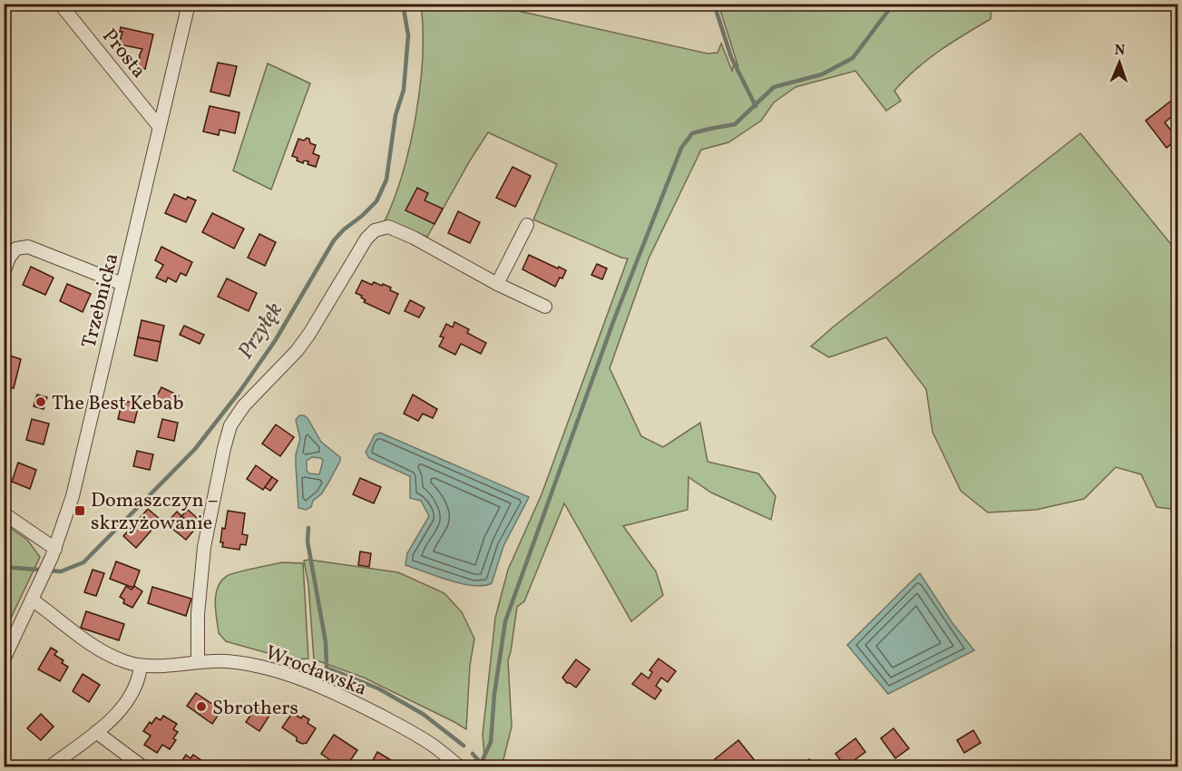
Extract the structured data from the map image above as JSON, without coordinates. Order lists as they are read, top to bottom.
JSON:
{
  "streets": {
    "street": ["Prosta", "Trzebnicka", "Wrocławska"]
  },
  "crossings": [
    ["Prosta", "Trzebnicka"],
    ["Trzebnicka", "Wrocławska"]
  ],
  "water": ["Przyłęk"],
  "places": {
    "other": ["The Best Kebab", "Sbrothers"],
    "transit": ["Domaszczyn – skrzyżowanie"]
  },
  "north": "top"
}
